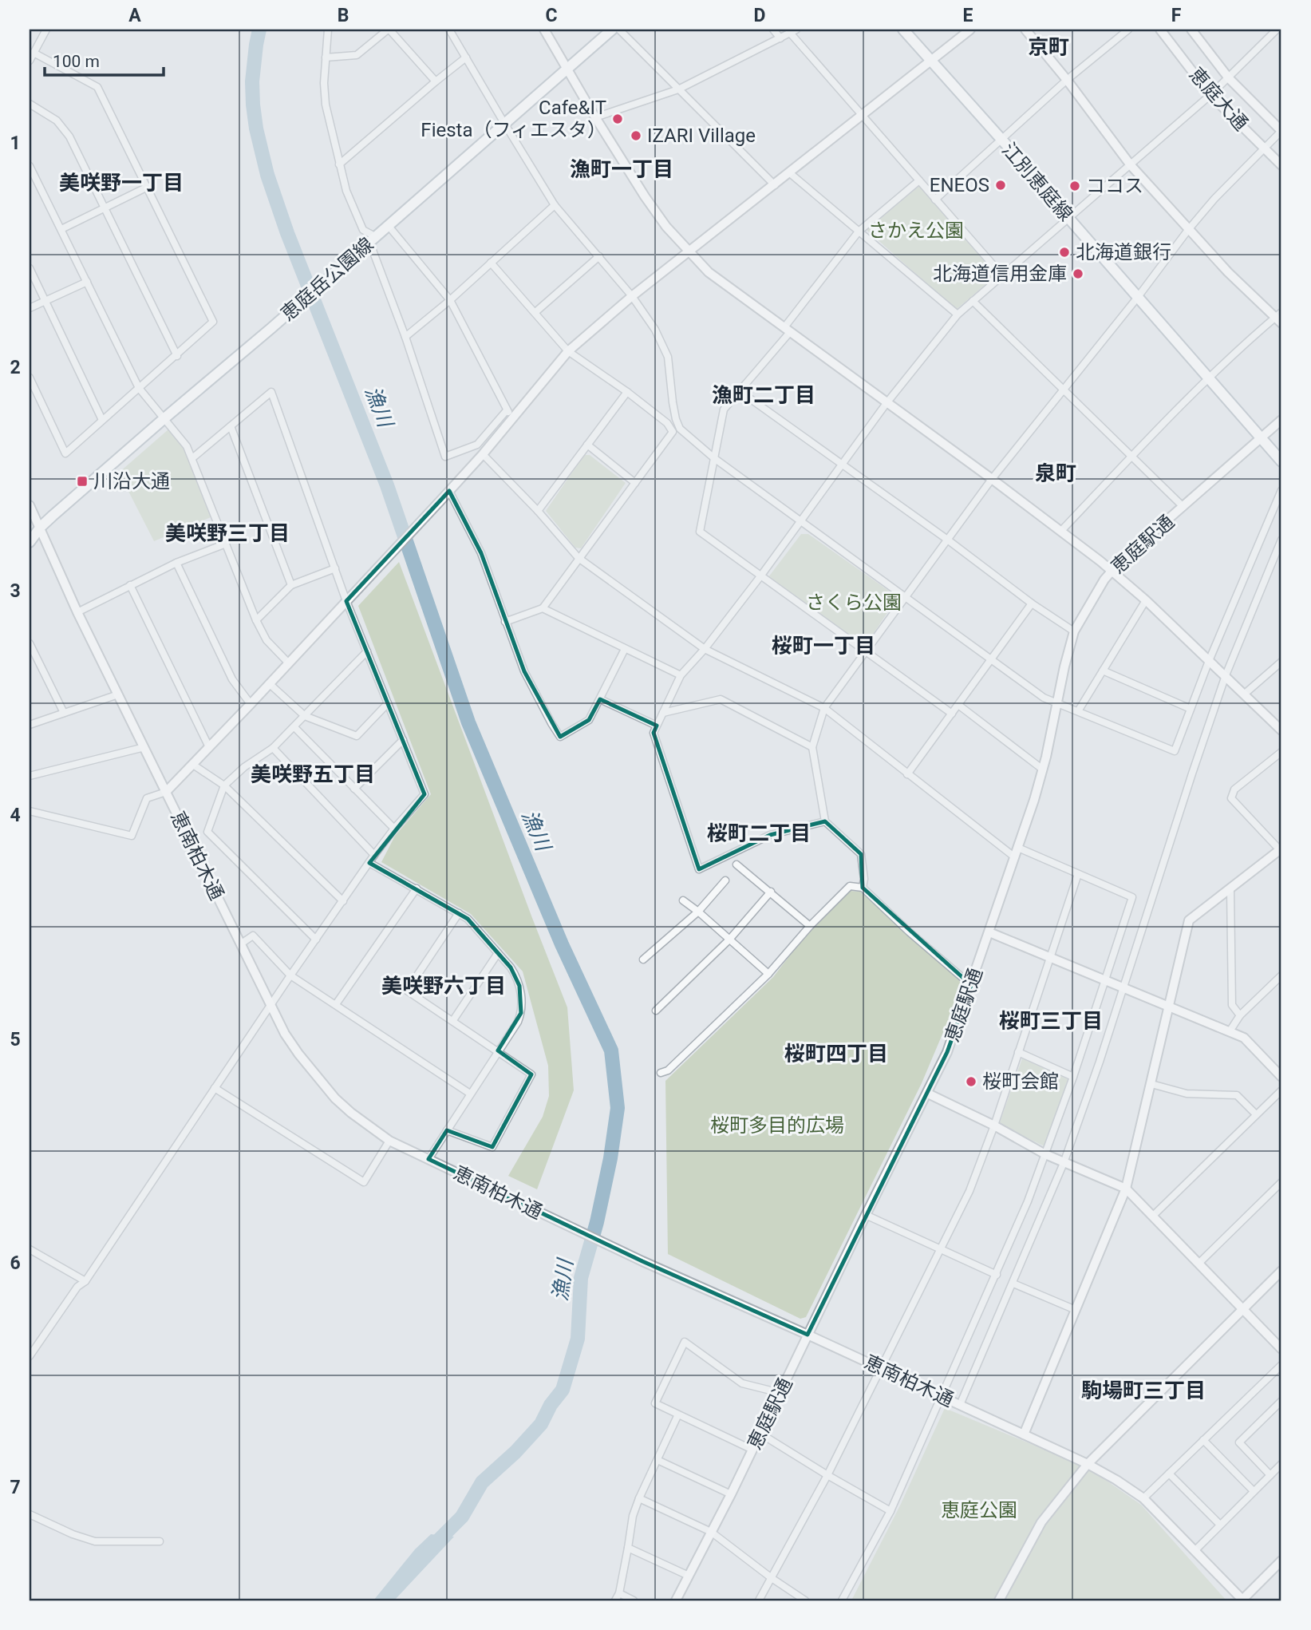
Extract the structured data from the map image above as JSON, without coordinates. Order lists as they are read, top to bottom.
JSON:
{
  "streets": {
    "main road": ["江別恵庭線", "恵庭岳公園線"],
    "street": ["恵庭大通", "恵庭駅通", "恵南柏木通"]
  },
  "crossings": [
    ["江別恵庭線", "恵庭駅通"],
    ["恵庭岳公園線", "恵南柏木通"],
    ["恵庭駅通", "恵南柏木通"]
  ],
  "districts": [
    "京町",
    "漁町一丁目",
    "美咲野一丁目",
    "漁町二丁目",
    "泉町",
    "美咲野三丁目",
    "桜町一丁目",
    "美咲野五丁目",
    "桜町二丁目",
    "美咲野六丁目",
    "桜町三丁目",
    "桜町四丁目",
    "駒場町三丁目"
  ],
  "water": ["漁川"],
  "parks": [
    "さかえ公園",
    "さくら公園",
    "桜町多目的広場",
    "恵庭公園"
  ],
  "places": {
    "other": [
      "Cafe&IT Fiesta（フィエスタ）",
      "IZARI Village",
      "ENEOS",
      "ココス",
      "北海道銀行",
      "北海道信用金庫",
      "桜町会館"
    ],
    "transit": ["川沿大通"]
  },
  "scale_bar": "100 m",
  "grid": {
    "columns": [
      "A",
      "B",
      "C",
      "D",
      "E",
      "F"
    ],
    "rows": [
      "1",
      "2",
      "3",
      "4",
      "5",
      "6",
      "7"
    ]
  }
}
